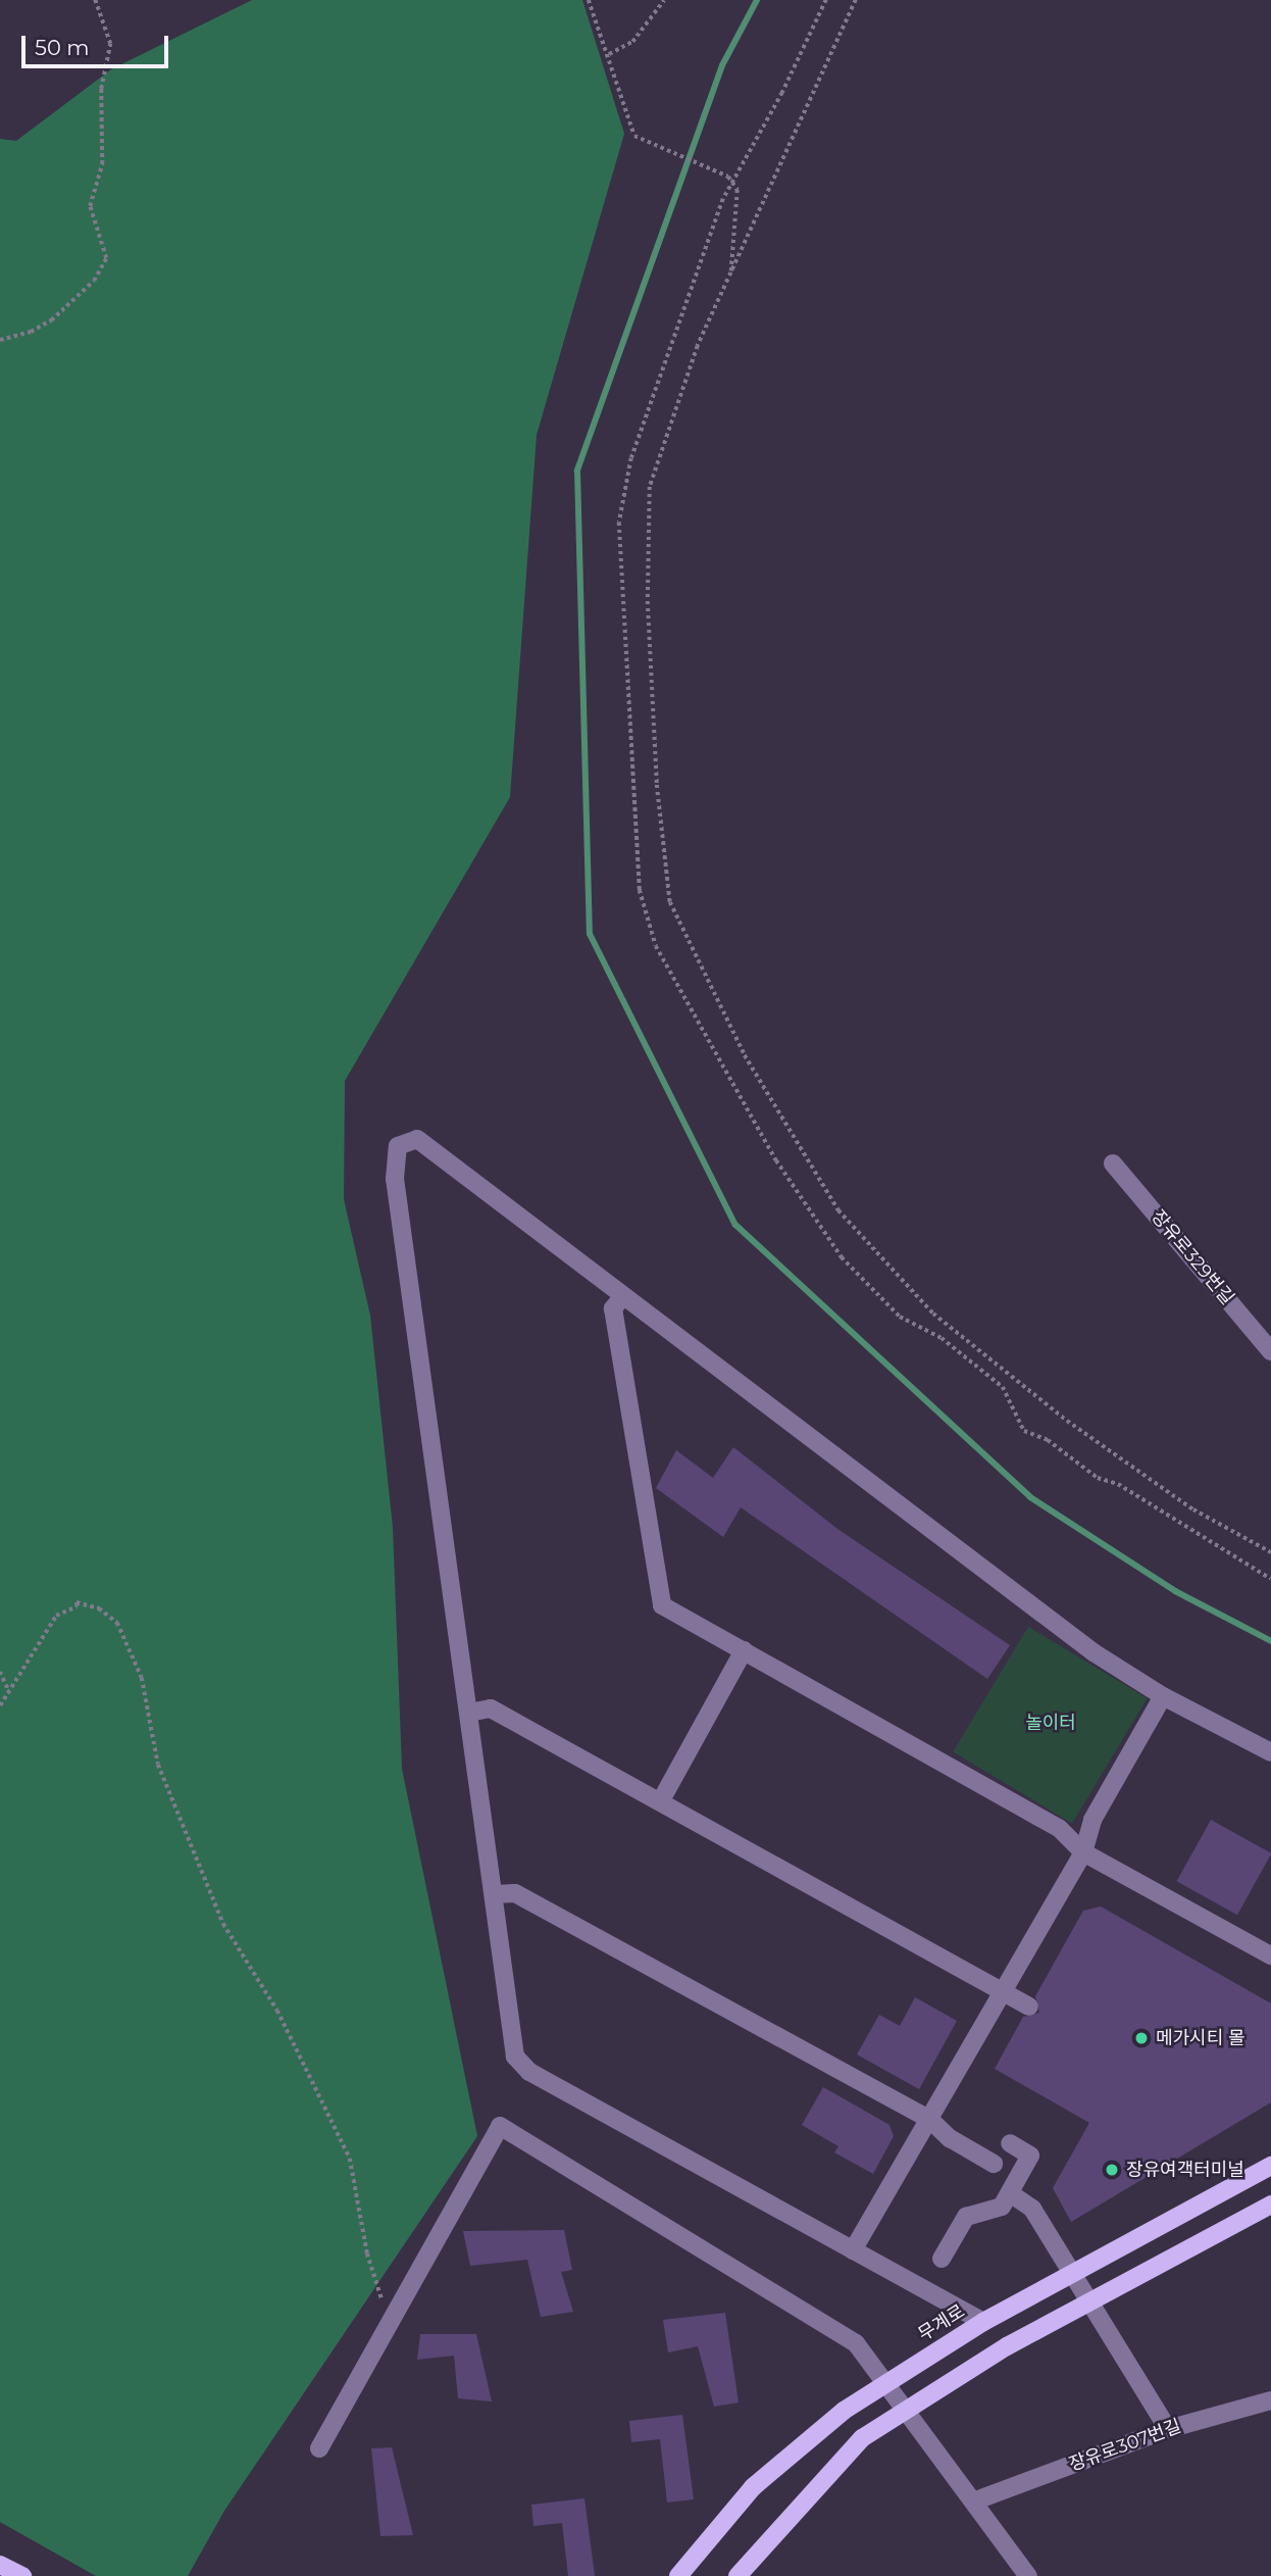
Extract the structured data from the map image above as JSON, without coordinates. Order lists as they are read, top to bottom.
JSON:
{
  "streets": {
    "main road": ["무계로"],
    "street": ["장유로329번길", "장유로307번길"]
  },
  "parks": ["놀이터"],
  "places": ["메가시티 몰", "장유여객터미널"],
  "scale_bar": "50 m"
}
